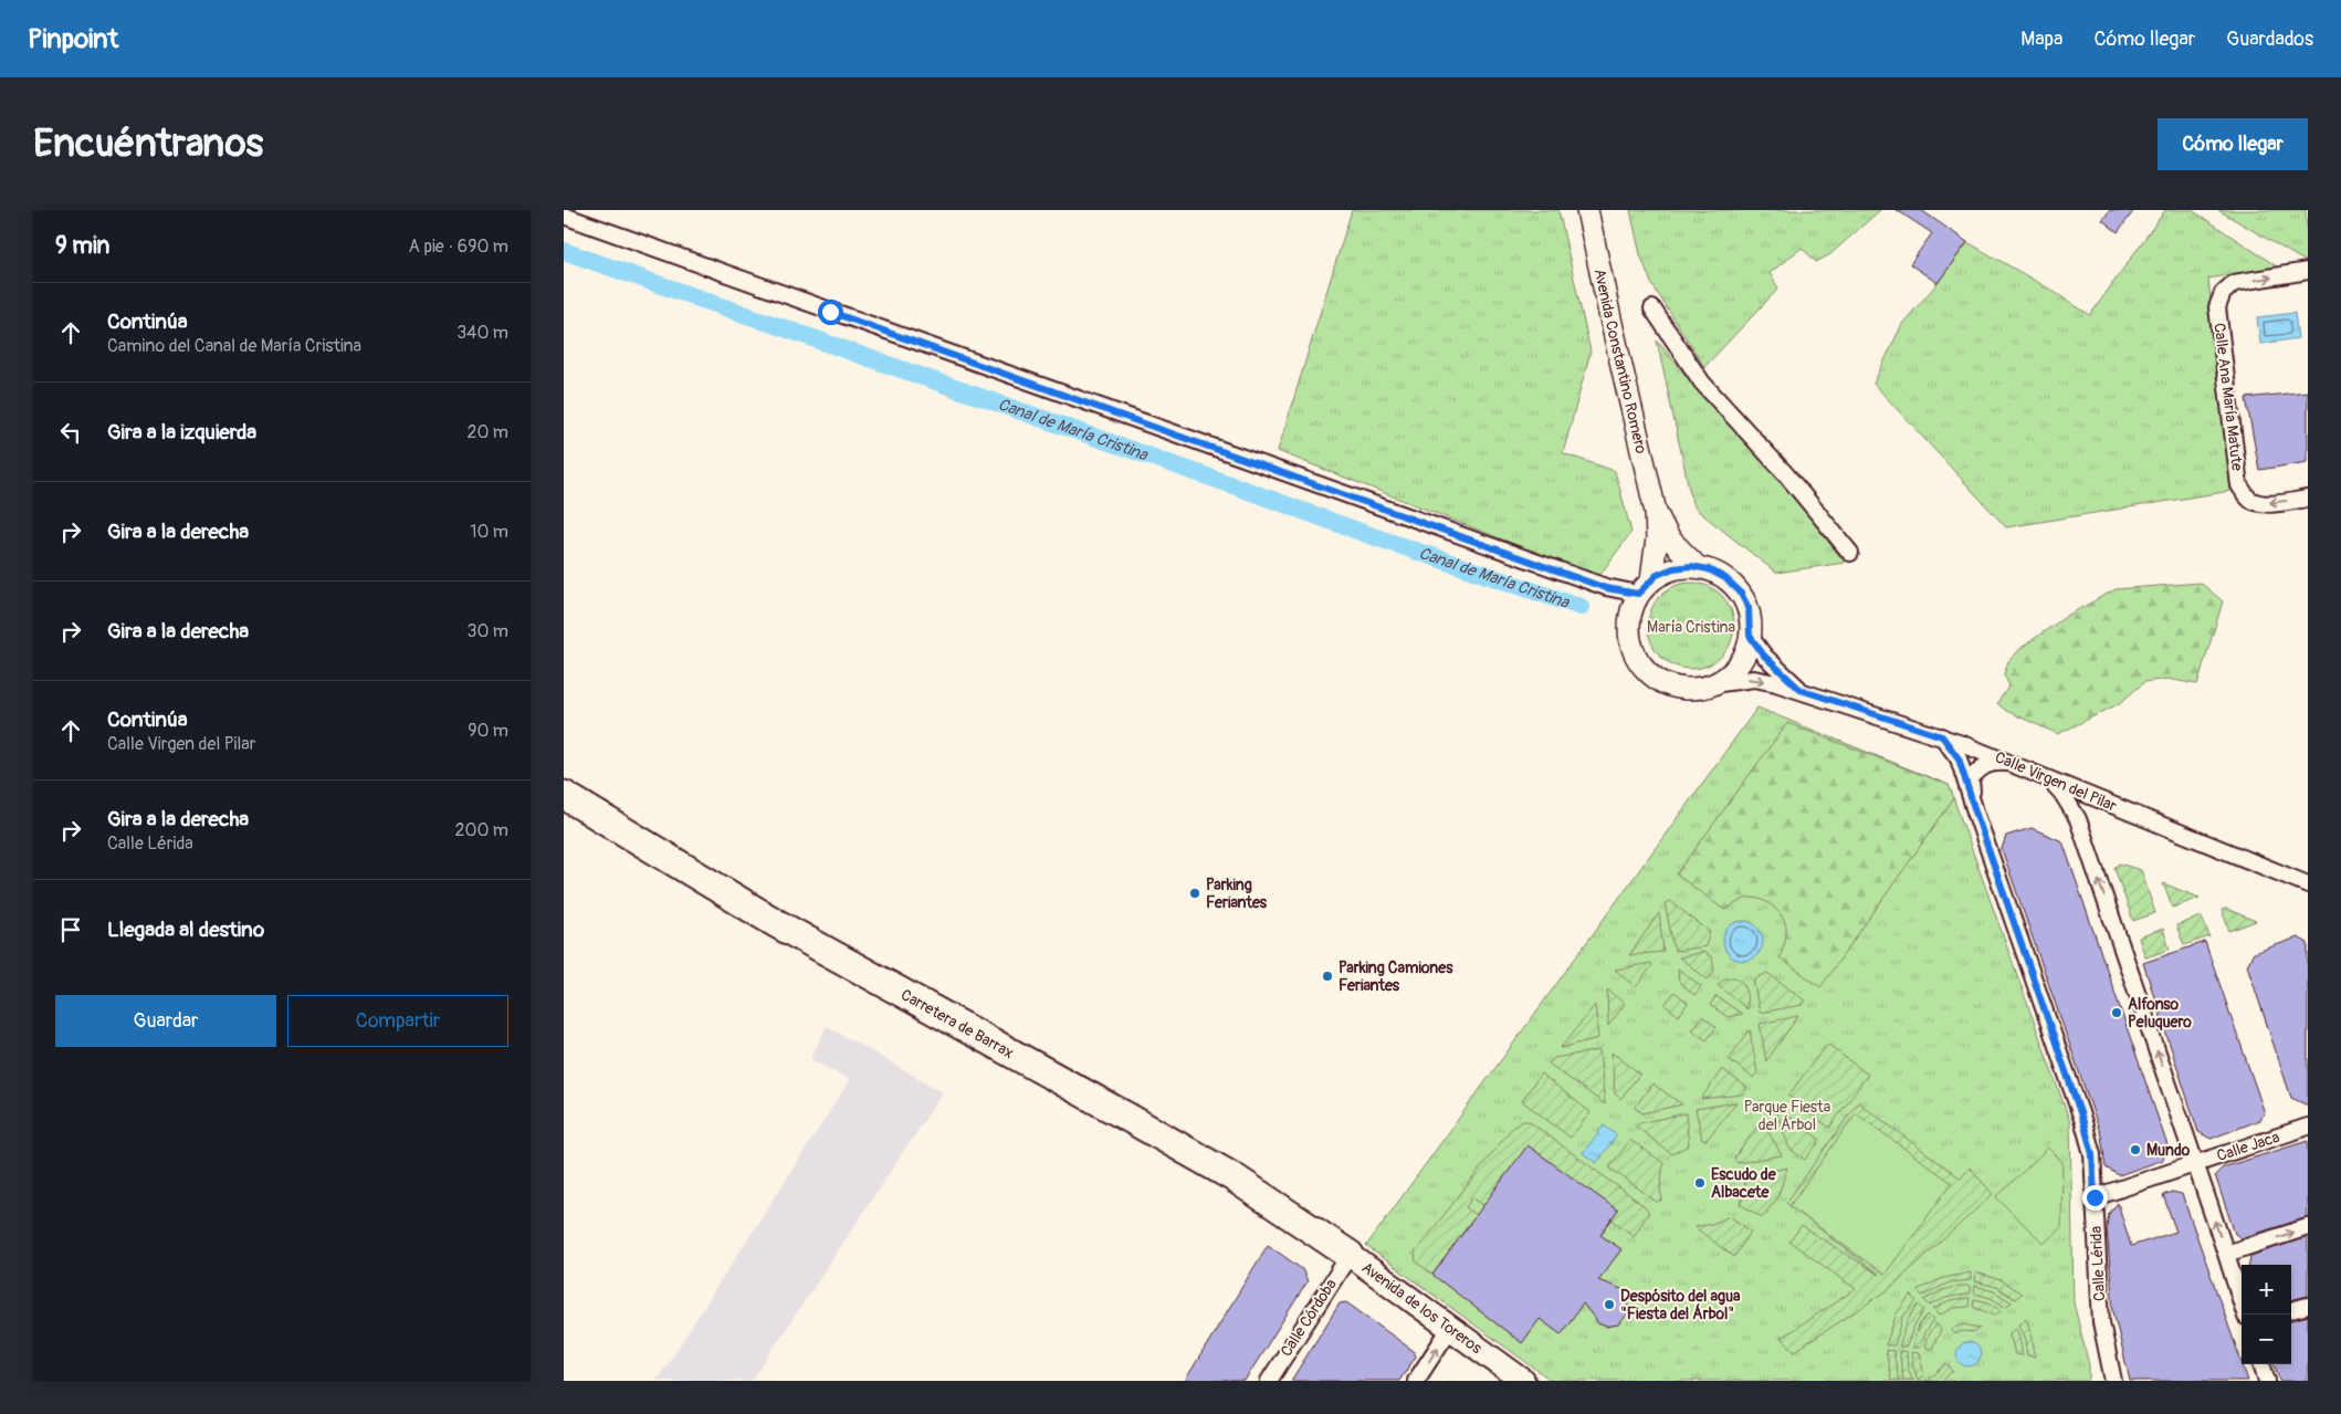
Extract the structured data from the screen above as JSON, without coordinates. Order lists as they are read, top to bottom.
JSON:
{
  "streets": {
    "highway": ["Carretera de Barrax"],
    "main road": ["Avenida de los Toreros"],
    "street": [
      "Avenida Constantino Romero",
      "Calle Ana María Matute",
      "Calle Virgen del Pilar",
      "Calle Jaca",
      "Calle Lérida",
      "Calle Córdoba"
    ]
  },
  "crossings": [
    ["Avenida Constantino Romero", "Calle Virgen del Pilar"],
    ["Calle Virgen del Pilar", "Calle Lérida"],
    ["Carretera de Barrax", "Avenida de los Toreros"],
    ["Carretera de Barrax", "Calle Córdoba"],
    ["Calle Jaca", "Calle Lérida"],
    ["Avenida de los Toreros", "Calle Córdoba"]
  ],
  "water": ["Canal de María Cristina"],
  "parks": ["María Cristina", "Parque Fiesta del Árbol"],
  "places": [
    "Parking Feriantes",
    "Parking Camiones Feriantes",
    "Alfonso Peluquero",
    "Mundo",
    "Escudo de Albacete",
    "Despósito del agua \"Fiesta del Árbol\""
  ],
  "page": {
    "header": "Pinpoint",
    "nav": ["Mapa", "Cómo llegar", "Guardados"],
    "buttons": [
      "Cómo llegar",
      ["Guardar", "Compartir"]
    ],
    "title": "Encuéntranos",
    "heading": ["9 min", "A pie · 690 m"],
    "list": [
      ["Continúa", "Camino del Canal de María Cristina", "340 m"],
      ["Gira a la izquierda", "20 m"],
      ["Gira a la derecha", "10 m"],
      ["Gira a la derecha", "30 m"],
      ["Continúa", "Calle Virgen del Pilar", "90 m"],
      ["Gira a la derecha", "Calle Lérida", "200 m"],
      "Llegada al destino"
    ],
    "map_buttons": ["+", "−"]
  }
}
